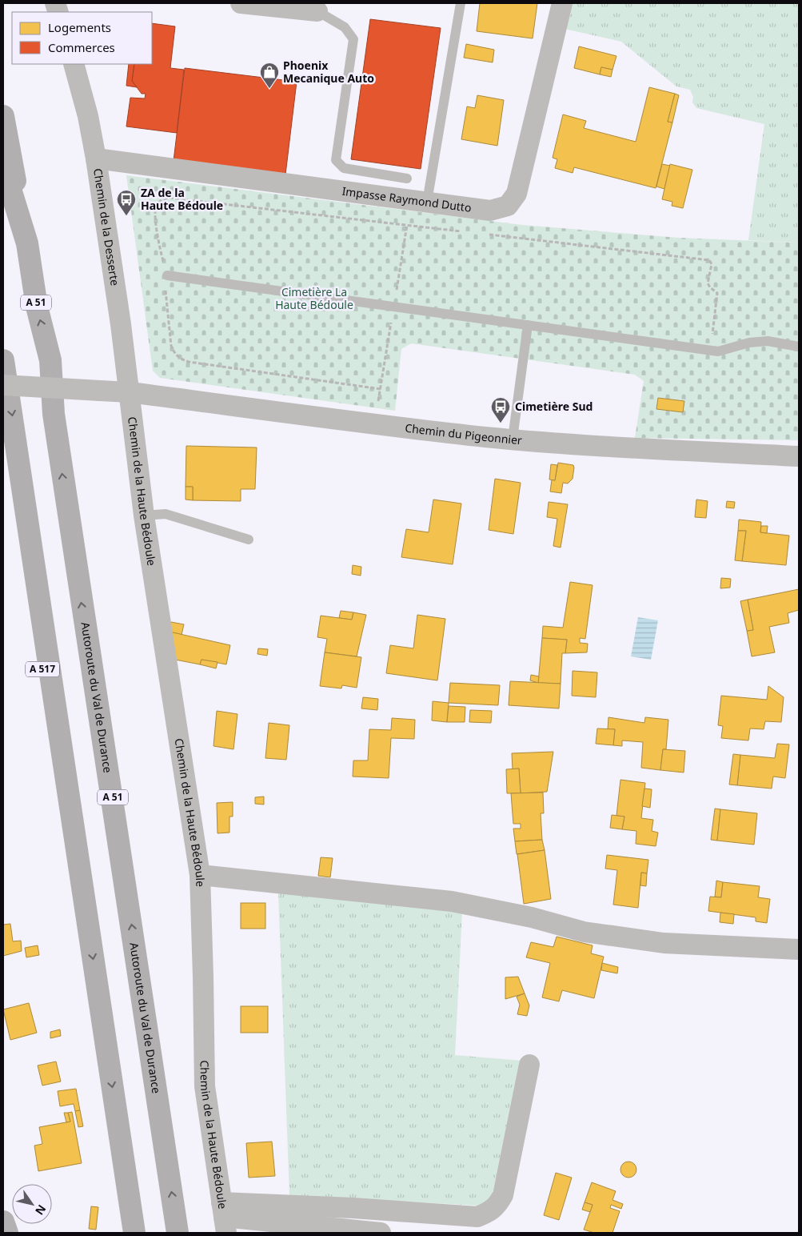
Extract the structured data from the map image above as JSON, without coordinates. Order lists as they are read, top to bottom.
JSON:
{
  "streets": {
    "highway": ["A 51", "A 517", "Autoroute du Val de Durance"],
    "street": [
      "Impasse Raymond Dutto",
      "Chemin de la Desserte",
      "Chemin du Pigeonnier",
      "Chemin de la Haute Bédoule"
    ]
  },
  "crossings": [
    ["Impasse Raymond Dutto", "Chemin de la Desserte"],
    ["Chemin de la Desserte", "Chemin du Pigeonnier"],
    ["Chemin de la Desserte", "Chemin de la Haute Bédoule"],
    ["Chemin du Pigeonnier", "Chemin de la Haute Bédoule"]
  ],
  "parks": ["Cimetière La Haute Bédoule"],
  "places": {
    "shop": ["Phoenix Mecanique Auto"],
    "bus stop": ["ZA de la Haute Bédoule", "Cimetière Sud"]
  },
  "legend": ["Logements", "Commerces"],
  "north": "bottom right"
}
